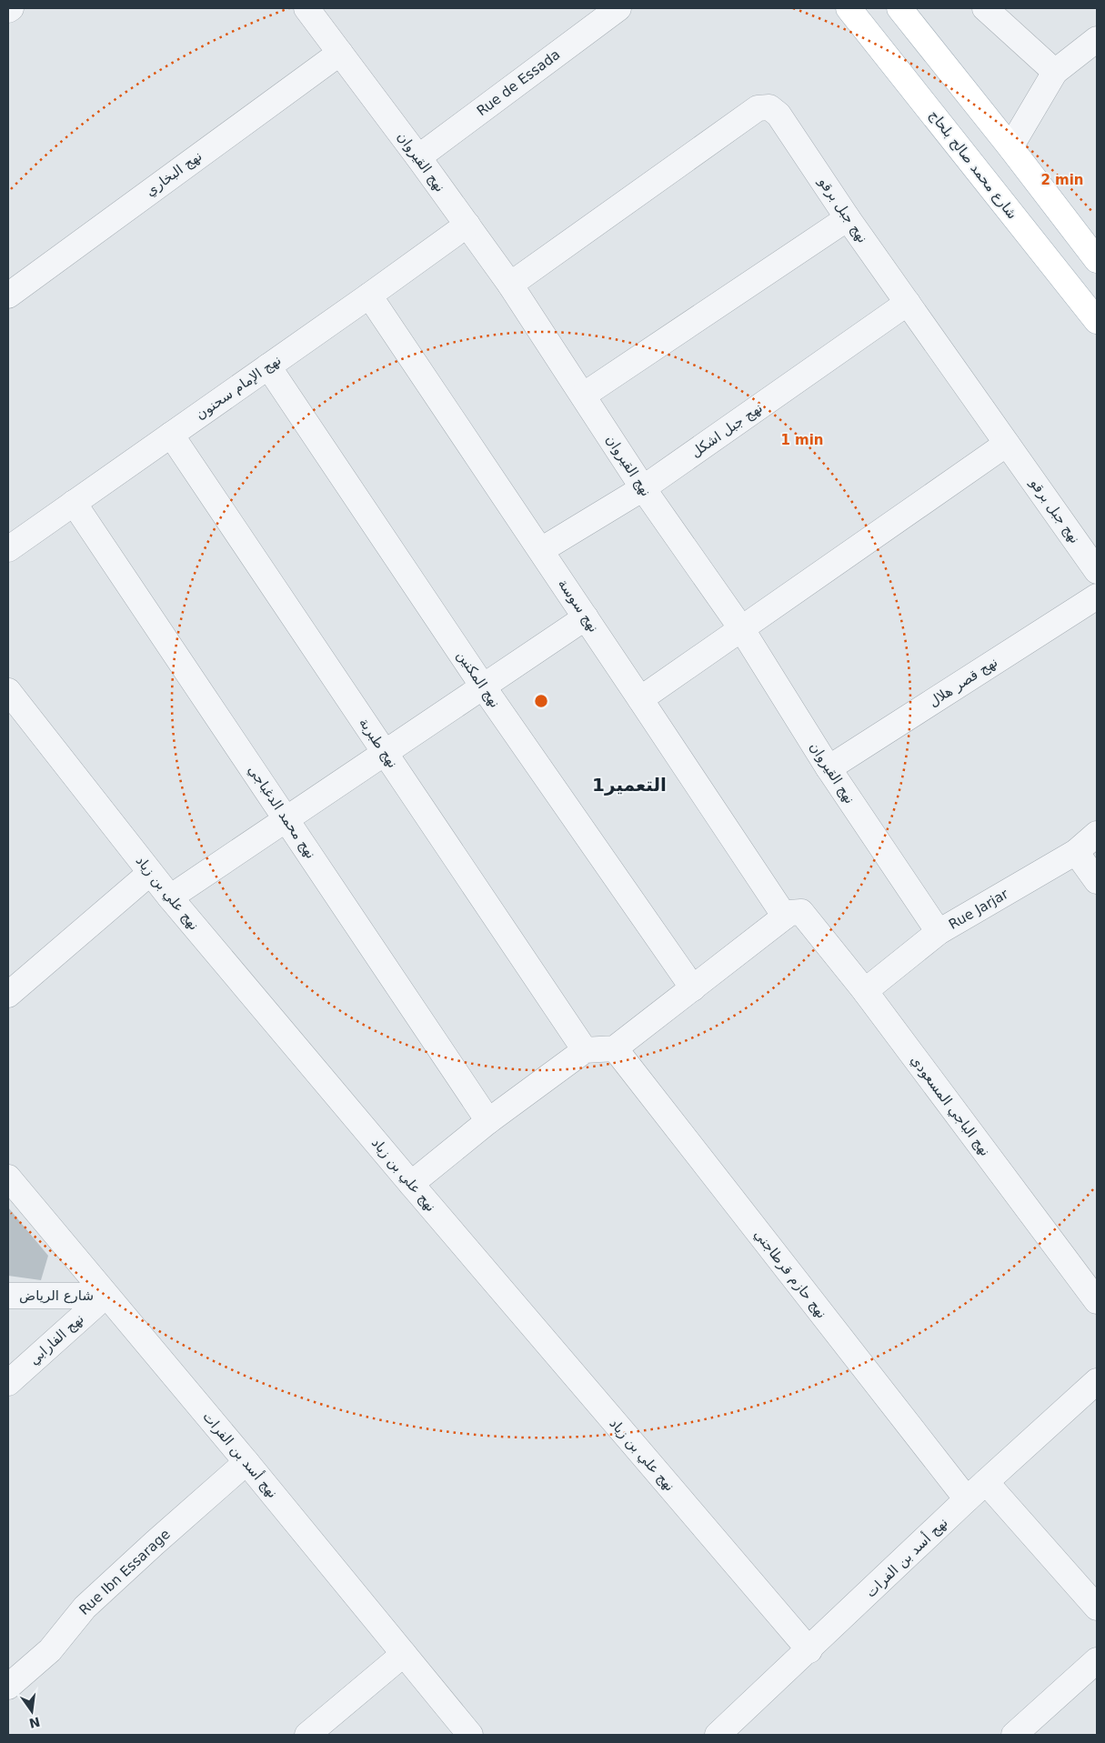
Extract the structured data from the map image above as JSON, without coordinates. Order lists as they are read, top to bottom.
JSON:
{
  "streets": {
    "main road": ["شارع محمد صالح بلحاج"],
    "street": [
      "Rue de Essada",
      "نهج القيروان",
      "نهج البخاري",
      "نهج جبل برقو",
      "نهج الإمام سحنون",
      "نهج جبل اشكل",
      "نهج سوسة",
      "نهج المكنين",
      "نهج قصر هلال",
      "نهج طبربة",
      "نهج محمد الدغباجي",
      "نهج علي بن زياد",
      "Rue Jarjar",
      "نهج الباجي المسعودي",
      "نهج حازم قرطاجني",
      "شارع الرياض",
      "نهج الفارابي",
      "نهج أسد بن الفرات",
      "Rue Ibn Essarage"
    ]
  },
  "crossings": [
    ["Rue de Essada", "نهج القيروان"],
    ["نهج القيروان", "نهج البخاري"],
    ["نهج القيروان", "نهج جبل برقو"],
    ["نهج القيروان", "نهج الإمام سحنون"],
    ["نهج القيروان", "نهج جبل اشكل"],
    ["نهج القيروان", "نهج قصر هلال"],
    ["نهج القيروان", "Rue Jarjar"],
    ["نهج جبل برقو", "نهج جبل اشكل"],
    ["نهج الإمام سحنون", "نهج سوسة"],
    ["نهج الإمام سحنون", "نهج المكنين"],
    ["نهج الإمام سحنون", "نهج طبربة"],
    ["نهج الإمام سحنون", "نهج محمد الدغباجي"],
    ["نهج جبل اشكل", "نهج سوسة"],
    ["نهج سوسة", "نهج الباجي المسعودي"],
    ["نهج علي بن زياد", "نهج أسد بن الفرات"],
    ["Rue Jarjar", "نهج الباجي المسعودي"],
    ["نهج حازم قرطاجني", "نهج أسد بن الفرات"],
    ["شارع الرياض", "نهج الفارابي"],
    ["شارع الرياض", "نهج أسد بن الفرات"],
    ["نهج الفارابي", "نهج أسد بن الفرات"],
    ["نهج أسد بن الفرات", "Rue Ibn Essarage"]
  ],
  "districts": ["التعمير1"],
  "north": "bottom",
  "rings": ["2 min", "1 min"]
}
